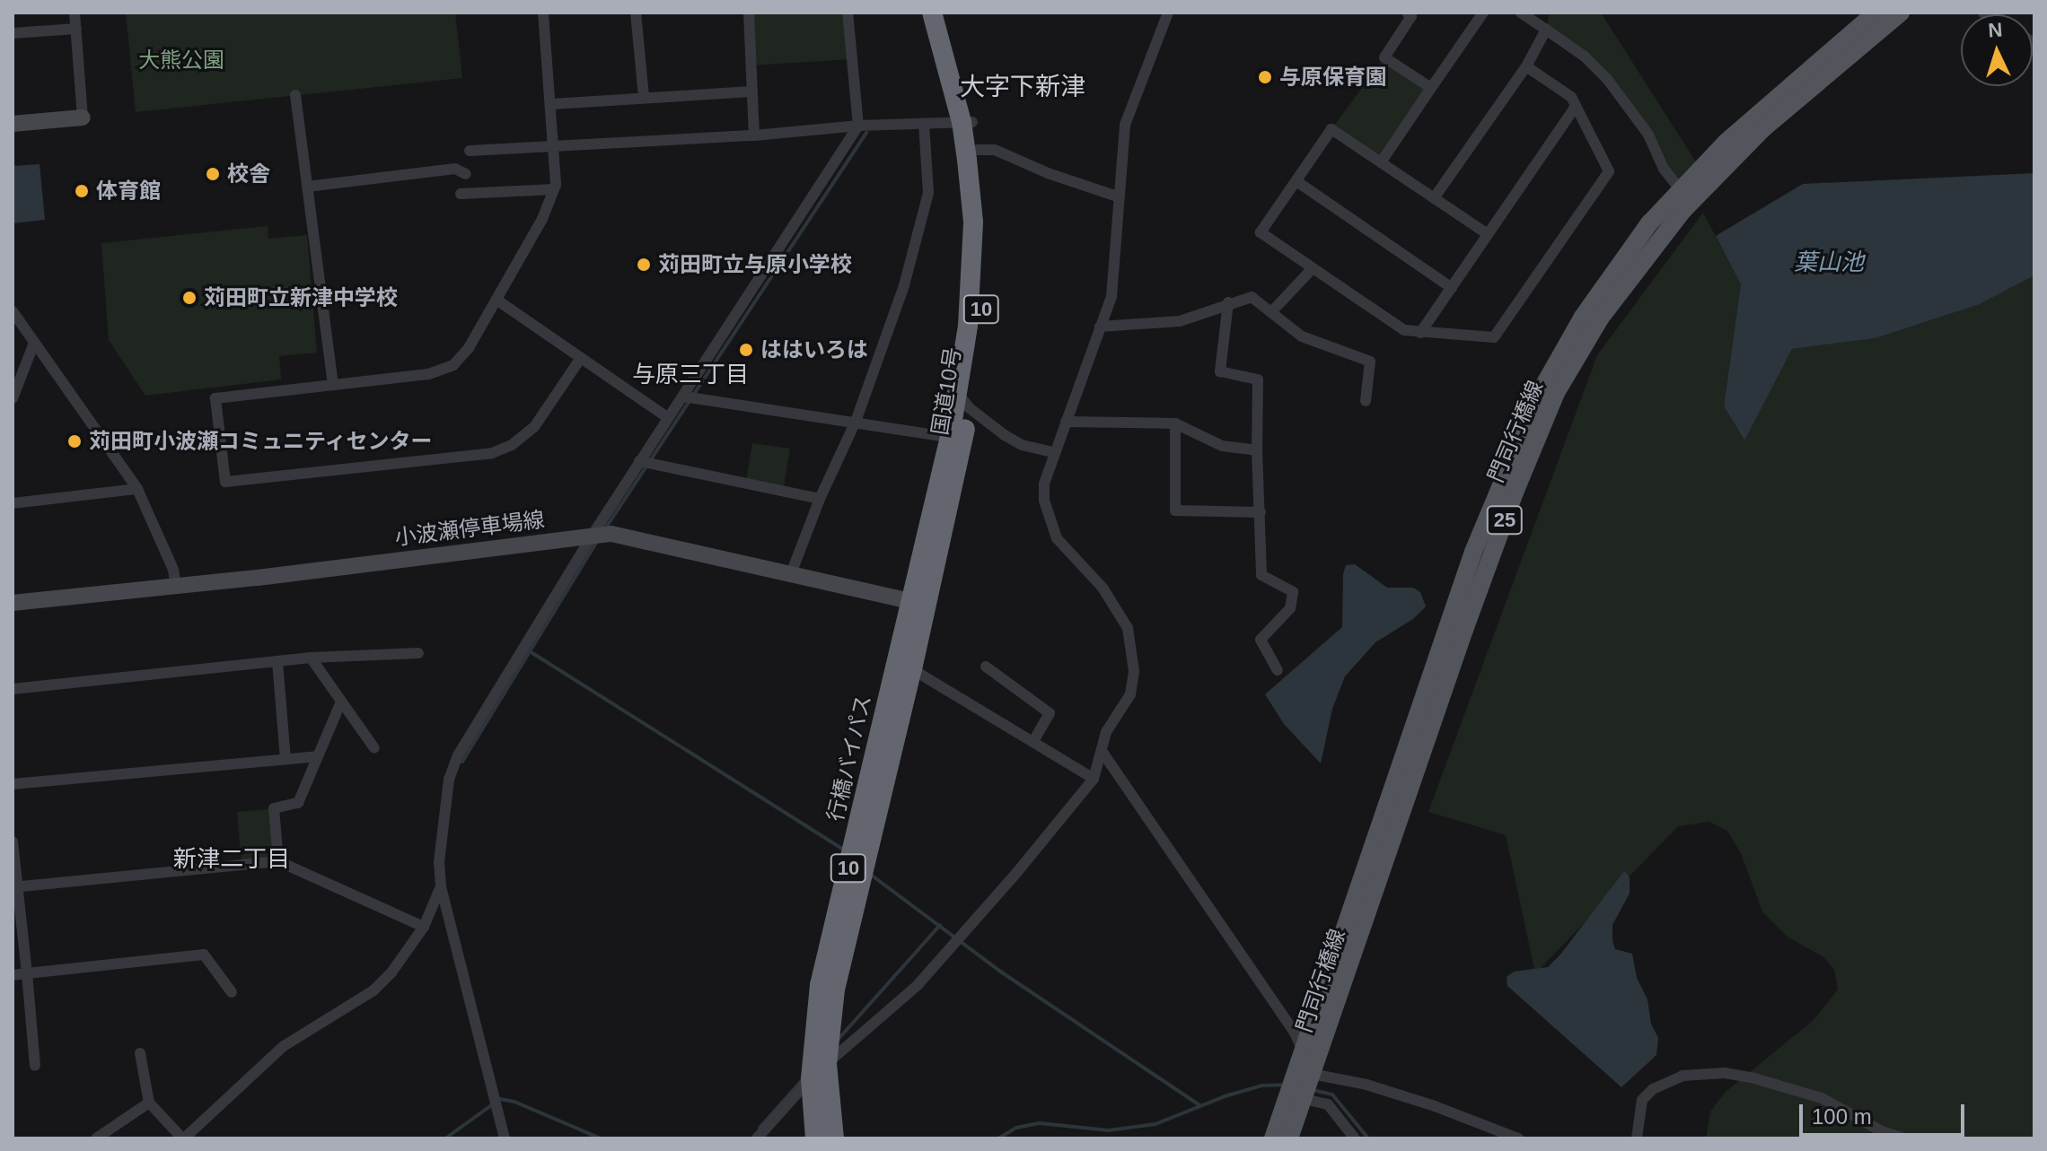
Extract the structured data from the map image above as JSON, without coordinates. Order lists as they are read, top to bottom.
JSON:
{
  "streets": {
    "highway": ["10", "国道10号", "行橋バイパス"],
    "main road": ["門司行橋線", "25", "小波瀬停車場線"]
  },
  "crossings": [
    ["国道10号", "小波瀬停車場線"],
    ["国道10号", "行橋バイパス"],
    ["小波瀬停車場線", "行橋バイパス"]
  ],
  "districts": ["大字下新津", "与原三丁目", "新津二丁目"],
  "water": ["葉山池"],
  "parks": ["大熊公園"],
  "places": [
    "与原保育園",
    "校舎",
    "体育館",
    "苅田町立与原小学校",
    "苅田町立新津中学校",
    "ははいろは",
    "苅田町小波瀬コミュニティセンター"
  ],
  "scale_bar": "100 m",
  "north": "top"
}
